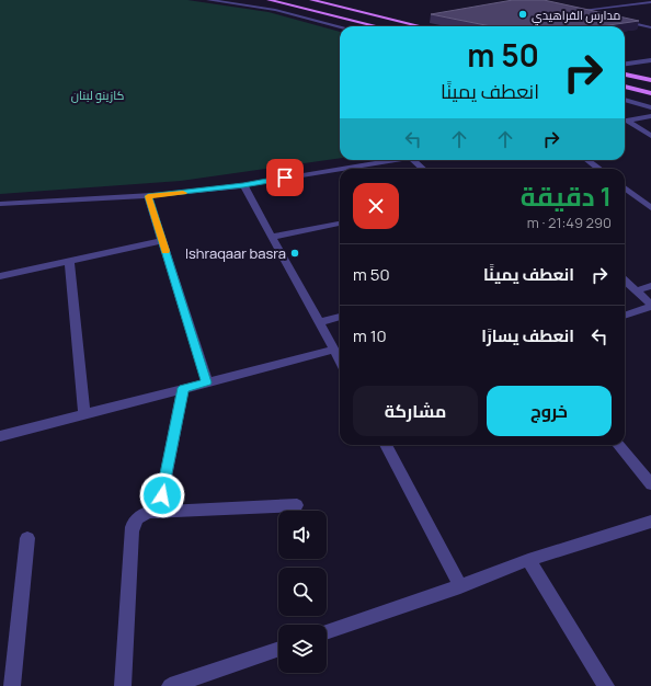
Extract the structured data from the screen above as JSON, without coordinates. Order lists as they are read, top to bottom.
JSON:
{
  "parks": ["كازينو لبنان"],
  "places": ["مدارس الفراهيدي", "Ishraqaar basra"],
  "page": {
    "turn": ["50 m", "انعطف يمينًا"],
    "heading": ["1 دقيقة", "290 m · 21:49"],
    "list": [
      {
        "name": "انعطف يمينًا",
        "value": "50 m"
      },
      {
        "name": "انعطف يسارًا",
        "value": "10 m"
      }
    ],
    "buttons": ["خروج", "مشاركة"]
  }
}
